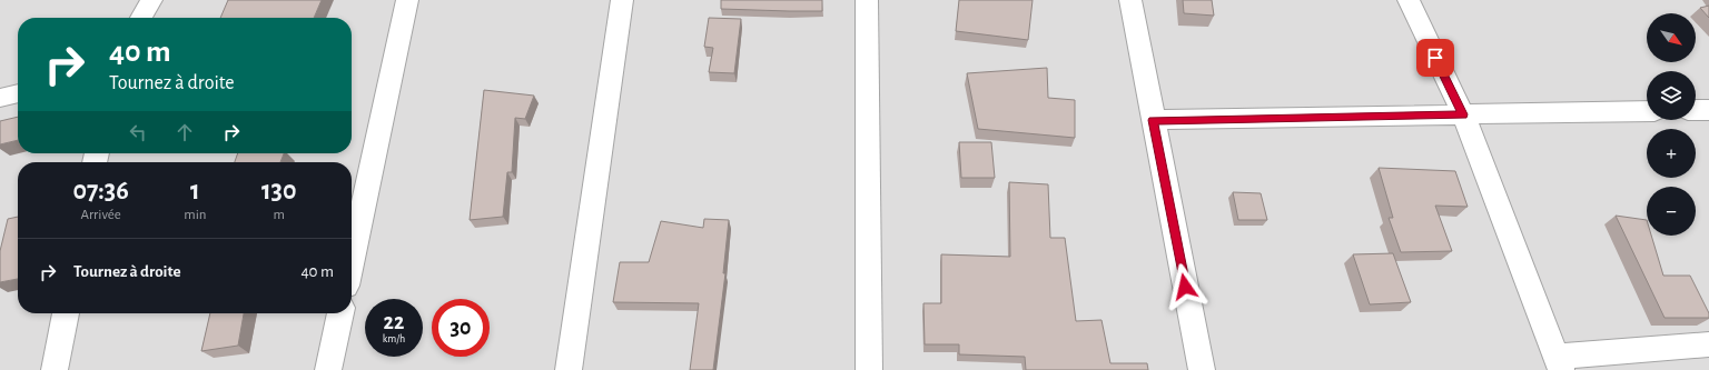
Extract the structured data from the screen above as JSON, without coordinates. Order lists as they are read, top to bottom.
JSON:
{
  "north": "bottom right",
  "page": {
    "map_buttons": ["+", "−"],
    "turn": ["40 m", "Tournez à droite"],
    "eta": [
      "07:36",
      "Arrivée",
      "1",
      "min",
      "130",
      "m"
    ],
    "list": [
      {
        "name": "Tournez à droite",
        "value": "40 m"
      }
    ],
    "speed": "22 km/h",
    "limit": "30"
  }
}
